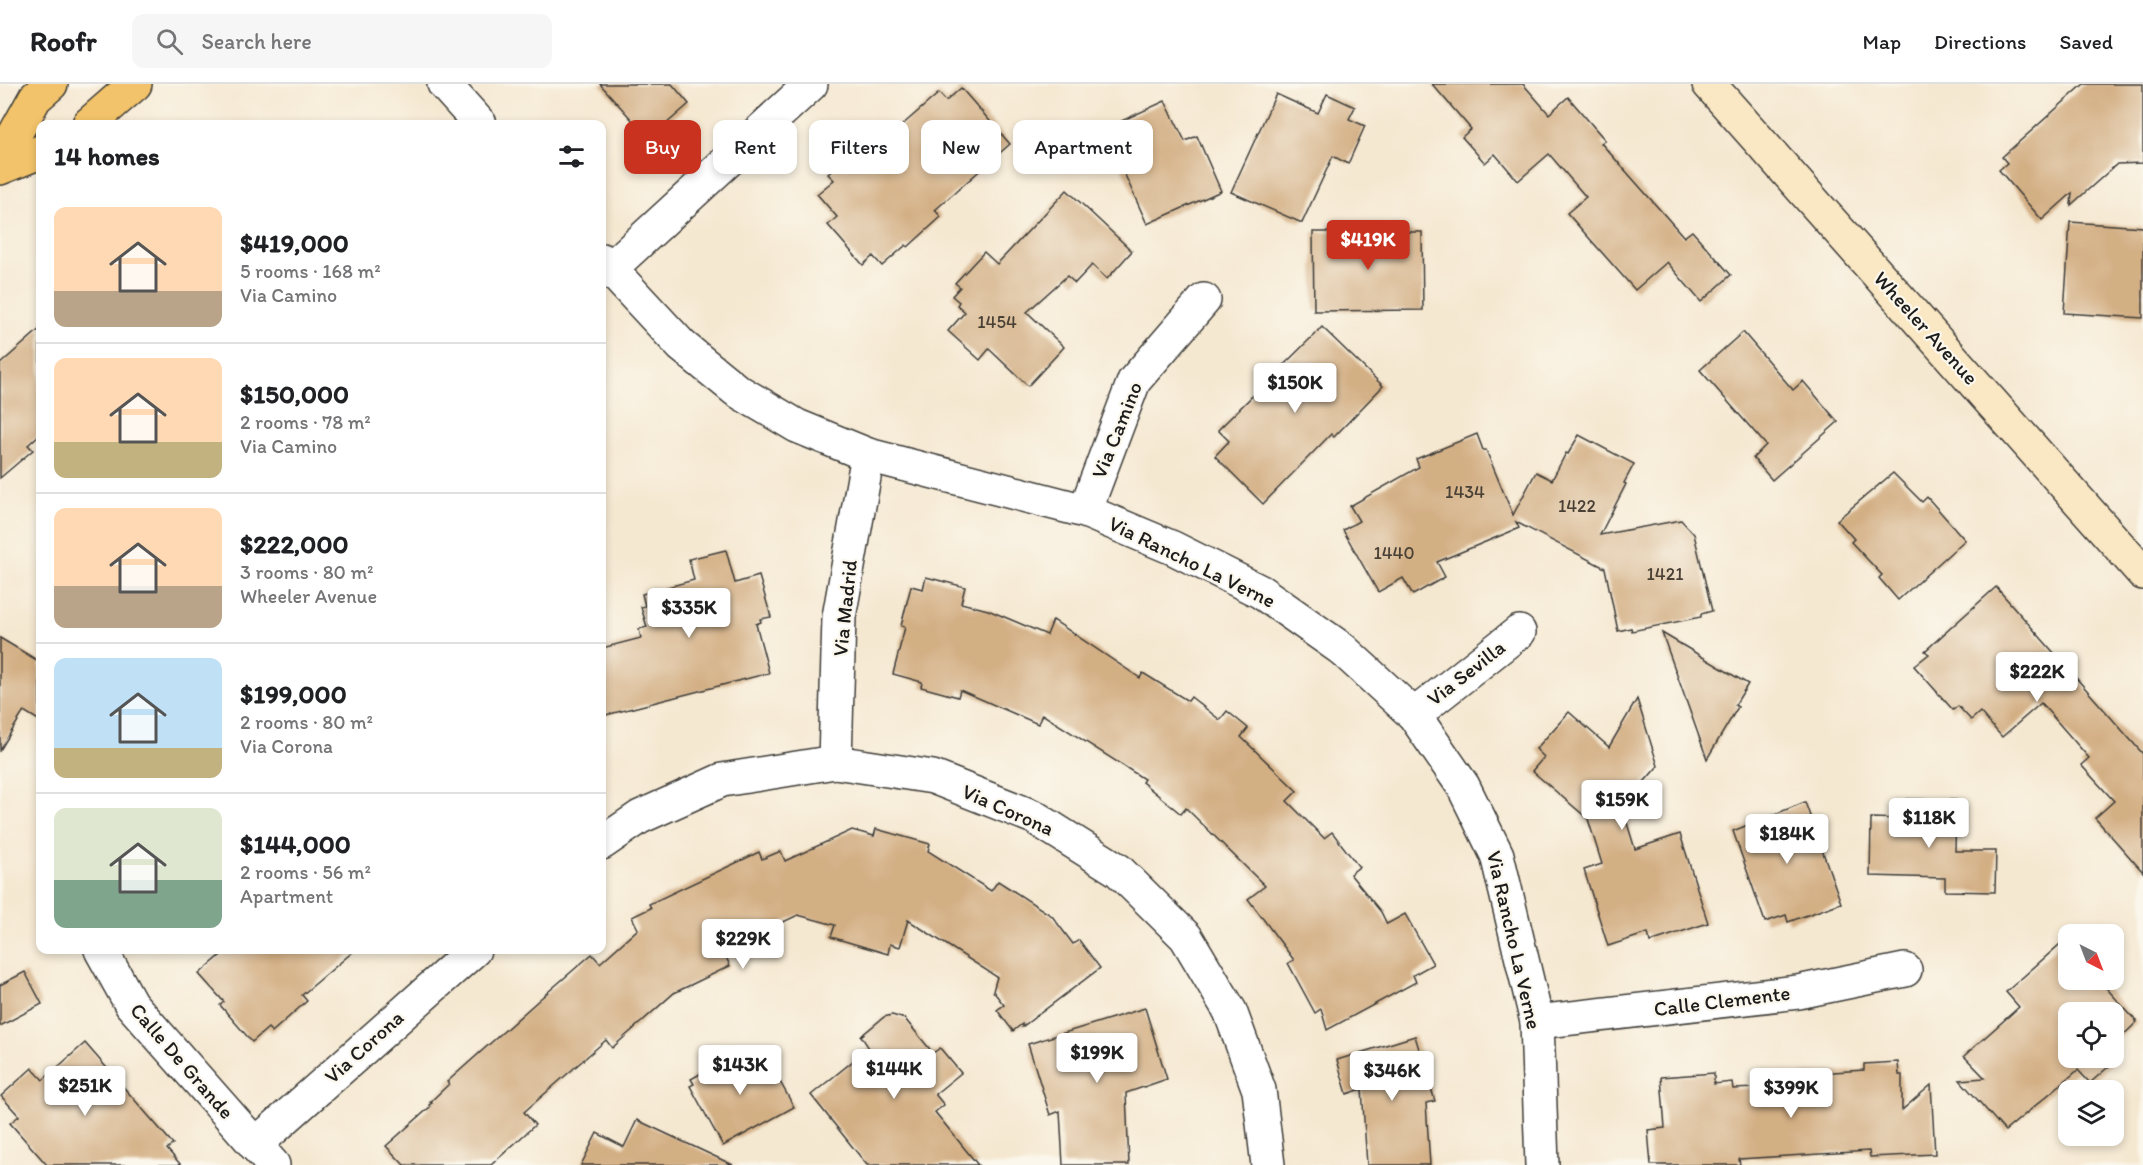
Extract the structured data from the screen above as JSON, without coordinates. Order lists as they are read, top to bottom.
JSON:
{
  "streets": {
    "main road": ["Wheeler Avenue"],
    "street": [
      "Via Camino",
      "Via Rancho La Verne",
      "Via Madrid",
      "Via Sevilla",
      "Via Corona",
      "Calle Clemente",
      "Calle De Grande"
    ]
  },
  "crossings": [
    ["Via Camino", "Via Rancho La Verne"],
    ["Via Rancho La Verne", "Via Madrid"],
    ["Via Rancho La Verne", "Via Sevilla"],
    ["Via Rancho La Verne", "Calle Clemente"],
    ["Via Madrid", "Via Corona"],
    ["Via Corona", "Calle De Grande"]
  ],
  "house_numbers": [
    "1454",
    "1434",
    "1422",
    "1440",
    "1421"
  ],
  "north": "bottom right",
  "page": {
    "header": "Roofr",
    "search": "Search here",
    "nav": ["Map", "Directions", "Saved"],
    "chip": [
      "Buy",
      "Rent",
      "Filters",
      "New",
      "Apartment"
    ],
    "heading": "14 homes",
    "list": [
      {
        "name": "$419,000",
        "note": "5 rooms · 168 m² · Via Camino"
      },
      {
        "name": "$150,000",
        "note": "2 rooms · 78 m² · Via Camino"
      },
      {
        "name": "$222,000",
        "note": "3 rooms · 80 m² · Wheeler Avenue"
      },
      {
        "name": "$199,000",
        "note": "2 rooms · 80 m² · Via Corona"
      },
      {
        "name": "$144,000",
        "note": "2 rooms · 56 m² · Apartment"
      }
    ],
    "price": [
      "$419K",
      "$150K",
      "$335K",
      "$222K",
      "$159K",
      "$118K",
      "$184K",
      "$229K",
      "$199K",
      "$143K",
      "$144K",
      "$346K",
      "$251K",
      "$399K"
    ]
  }
}
